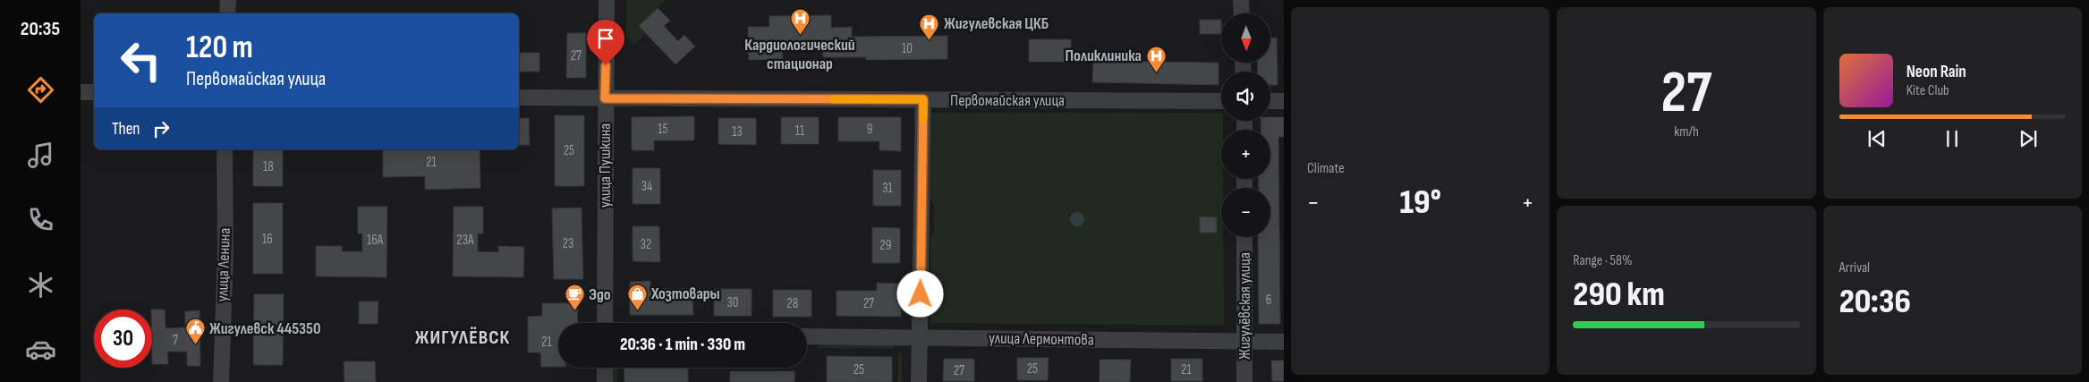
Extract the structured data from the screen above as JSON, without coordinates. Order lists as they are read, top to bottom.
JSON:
{
  "streets": {
    "street": [
      "Первомайская улица",
      "улица Пушкина",
      "улица Ленина",
      "Жигулёвская улица",
      "улица Лермонтова"
    ]
  },
  "crossings": [
    ["Первомайская улица", "улица Пушкина"],
    ["Жигулёвская улица", "улица Лермонтова"]
  ],
  "districts": ["ЖИГУЛЁВСК"],
  "places": {
    "hospital": ["Кардиологический стационар", "Жигулевская ЦКБ", "Поликлиника"],
    "shop": ["Хозтовары"],
    "cafe": ["Эдо"],
    "public building": ["Жигулевск 445350"]
  },
  "house_numbers": [
    "10",
    "27",
    "15",
    "9",
    "11",
    "13",
    "25",
    "21",
    "18",
    "34",
    "31",
    "16",
    "16А",
    "23А",
    "23",
    "32",
    "29",
    "6",
    "30",
    "28",
    "27",
    "7",
    "21",
    "25",
    "25",
    "21",
    "27"
  ],
  "north": "bottom",
  "page": {
    "tabs": "20:35",
    "tile": [
      "Climate",
      ["27", "km/h"],
      ["Range · 58%", "290 km"],
      ["Arrival", "20:36"]
    ],
    "map_buttons": ["+", "−"],
    "turn": ["120 m", "Первомайская улица"],
    "song": ["Neon Rain", "Kite Club"],
    "then": "Then",
    "heat": ["−", "19°", "+"],
    "limit": "30",
    "trip": "20:36 · 1 min · 330 m"
  }
}
